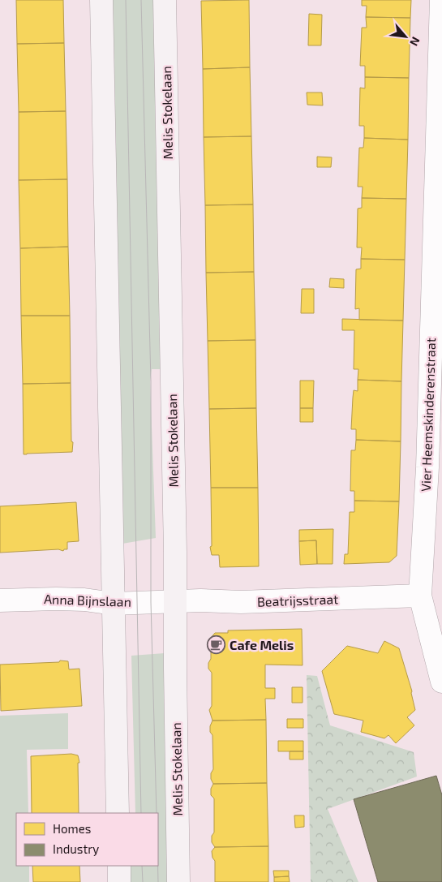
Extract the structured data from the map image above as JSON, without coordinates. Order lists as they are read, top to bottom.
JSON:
{
  "streets": {
    "street": [
      "Melis Stokelaan",
      "Vier Heemskinderenstraat",
      "Anna Bijnslaan",
      "Beatrijsstraat"
    ]
  },
  "crossings": [
    ["Melis Stokelaan", "Anna Bijnslaan"],
    ["Melis Stokelaan", "Beatrijsstraat"],
    ["Vier Heemskinderenstraat", "Beatrijsstraat"],
    ["Anna Bijnslaan", "Beatrijsstraat"]
  ],
  "places": {
    "cafe": ["Cafe Melis"]
  },
  "legend": ["Homes", "Industry"],
  "north": "bottom right"
}
